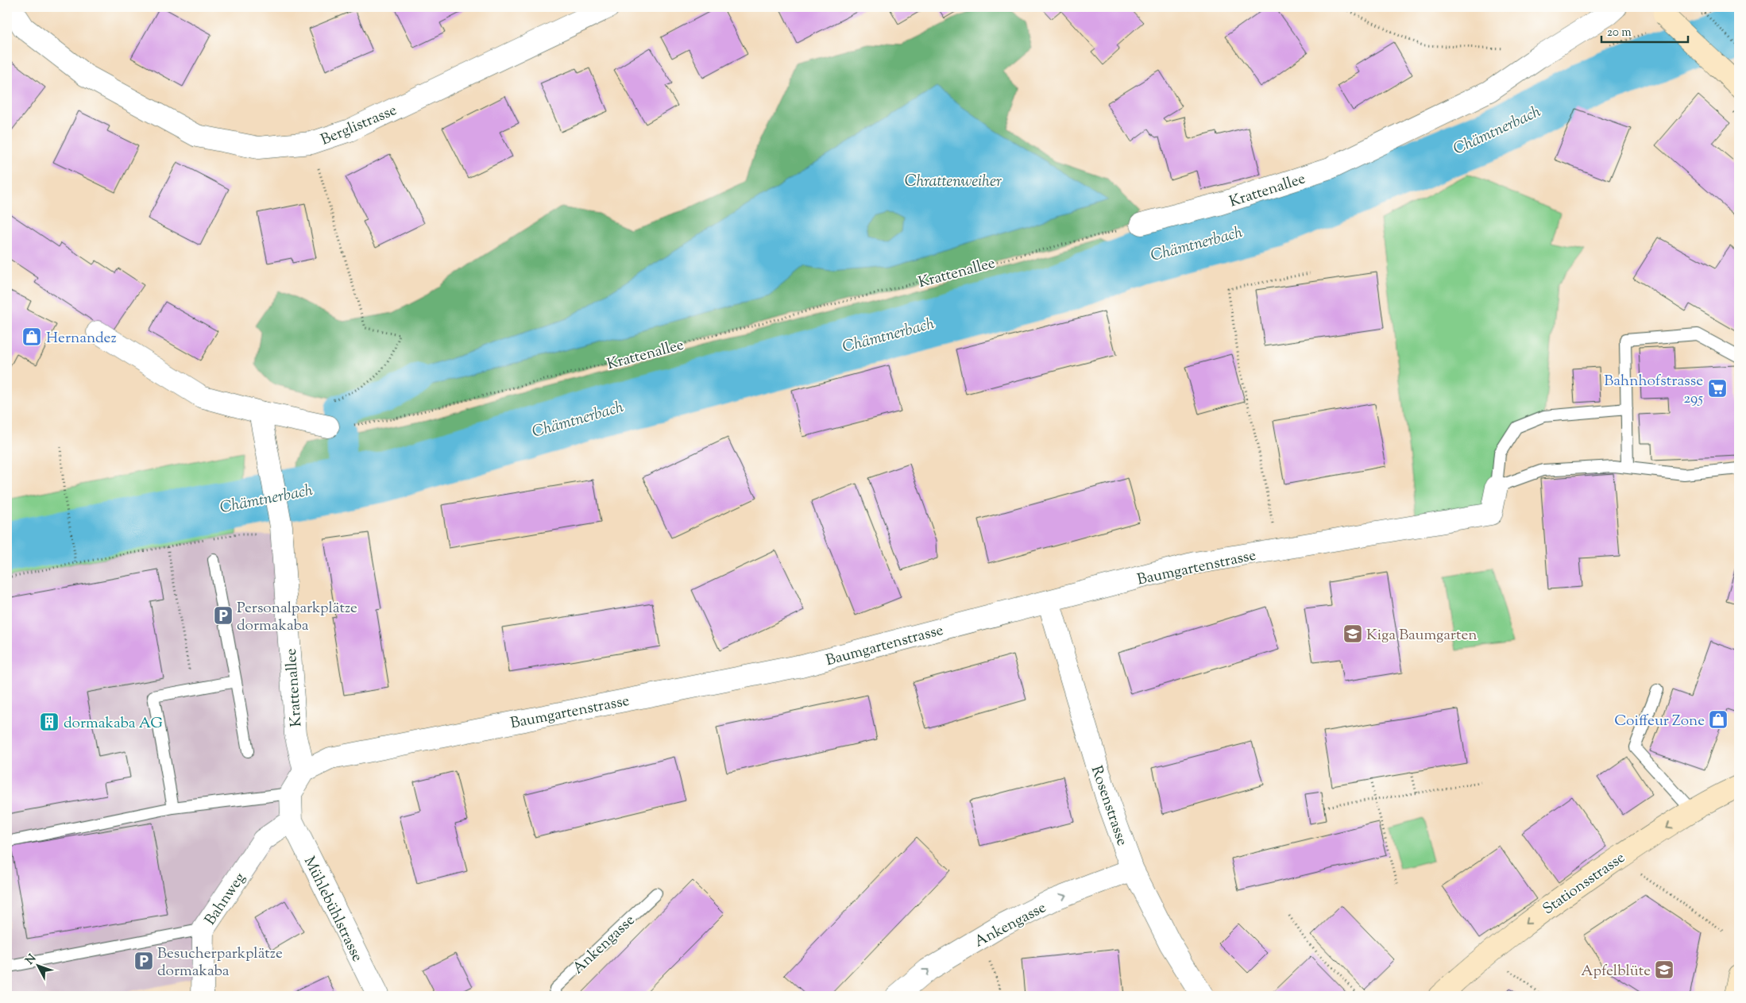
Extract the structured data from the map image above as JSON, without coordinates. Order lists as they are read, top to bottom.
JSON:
{
  "streets": {
    "street": [
      "Berglistrasse",
      "Krattenallee",
      "Baumgartenstrasse",
      "Rosenstrasse",
      "Stationsstrasse",
      "Bahnweg",
      "Mühlebühlstrasse",
      "Ankengasse"
    ]
  },
  "crossings": [
    ["Krattenallee", "Baumgartenstrasse"],
    ["Baumgartenstrasse", "Rosenstrasse"],
    ["Rosenstrasse", "Ankengasse"],
    ["Bahnweg", "Mühlebühlstrasse"]
  ],
  "one_way": ["Stationsstrasse", "Ankengasse"],
  "water": ["Chämtnerbach", "Chrattenweiher"],
  "places": {
    "shop": ["Hernandez", "Coiffeur Zone"],
    "supermarket": ["Bahnhofstrasse 295"],
    "parking": ["Personalparkplätze dormakaba", "Besucherparkplätze dormakaba"],
    "school or university": ["Kiga Baumgarten", "Apfelblüte"],
    "building": ["dormakaba AG"]
  },
  "scale_bar": "20 m",
  "north": "top left"
}
